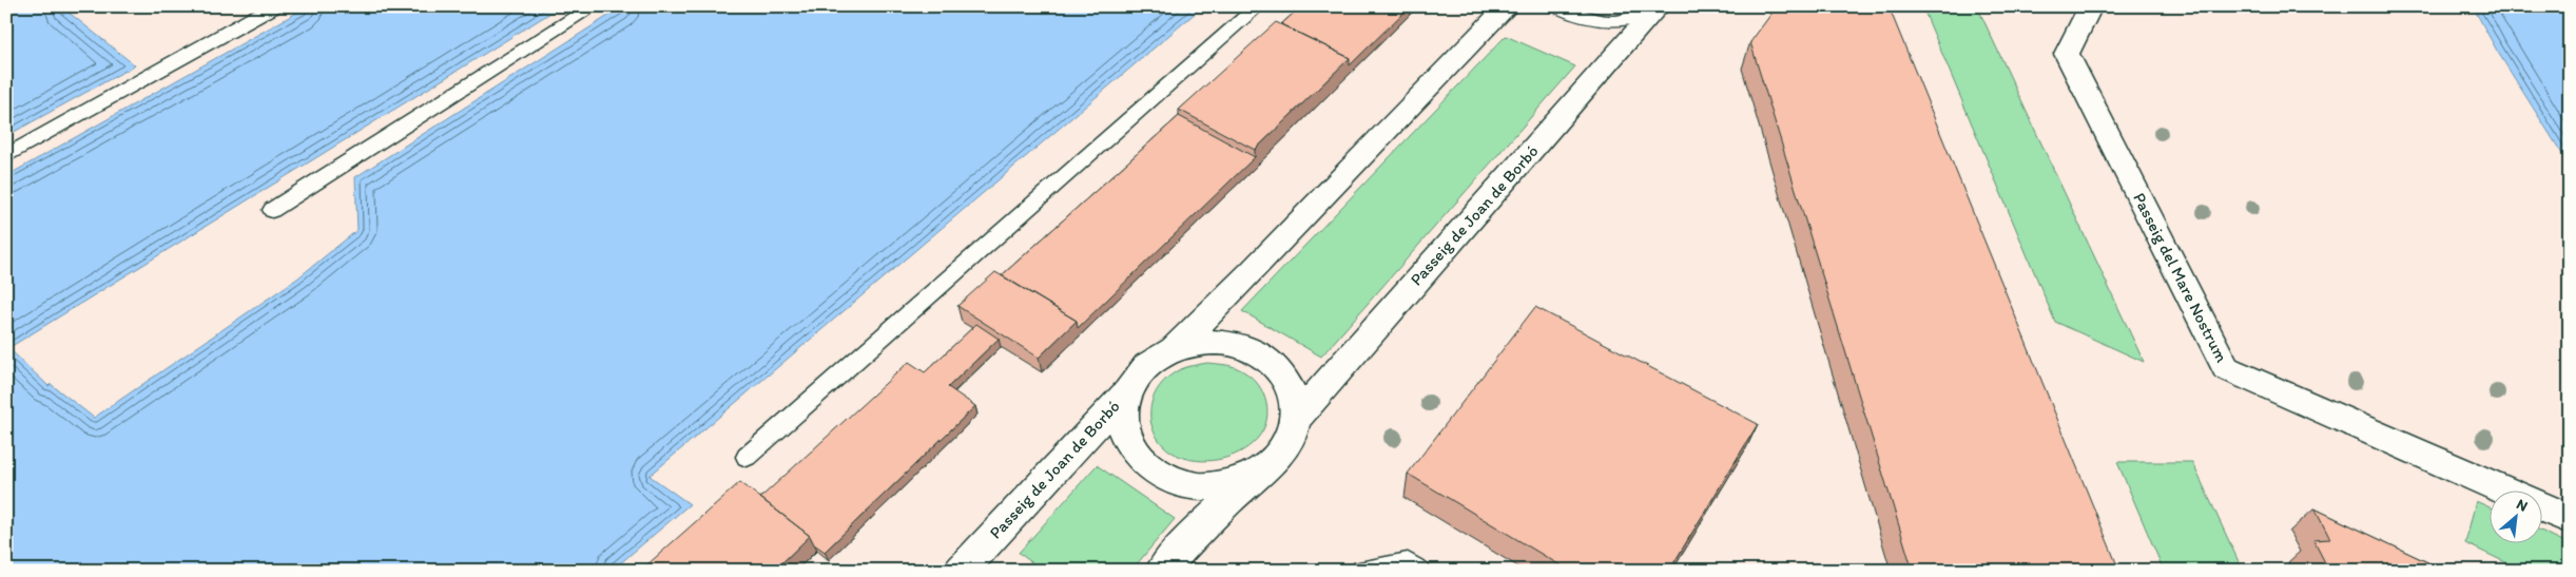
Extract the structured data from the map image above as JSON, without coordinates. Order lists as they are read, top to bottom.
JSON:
{
  "streets": {
    "street": ["Passeig de Joan de Borbó", "Passeig del Mare Nostrum"]
  },
  "north": "top right"
}
